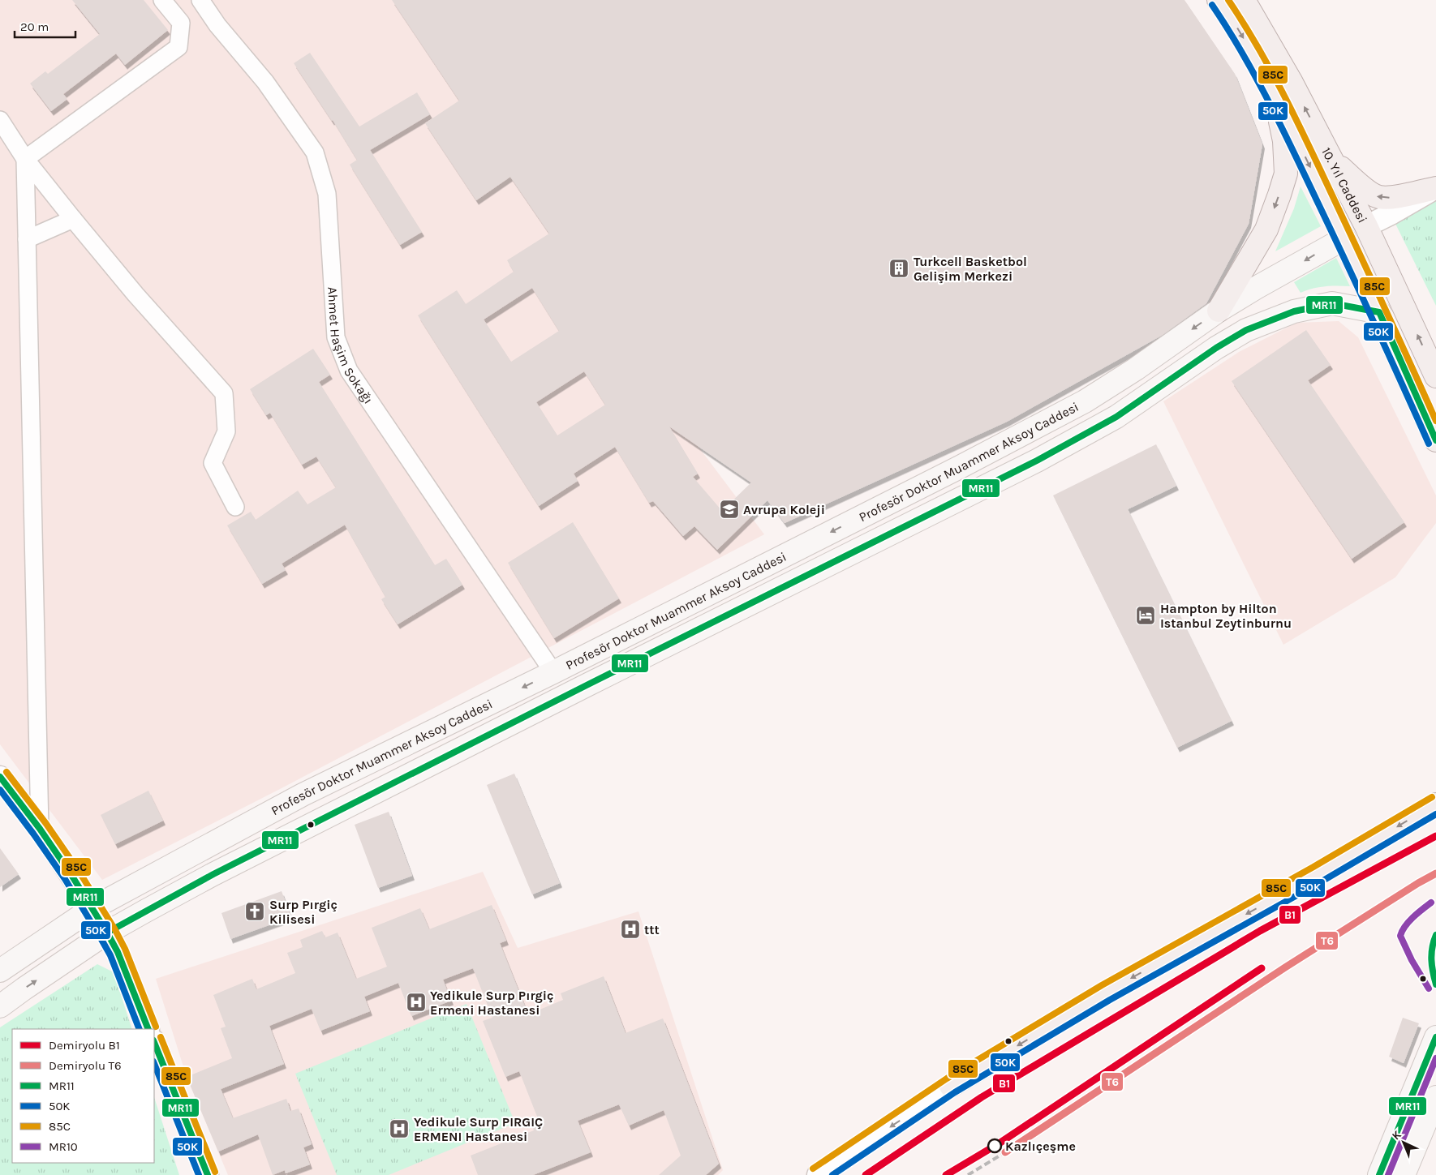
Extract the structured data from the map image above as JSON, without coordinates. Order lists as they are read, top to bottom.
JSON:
{
  "streets": {
    "main road": ["10. Yıl Caddesi", "Profesör Doktor Muammer Aksoy Caddesi"],
    "street": ["Ahmet Haşim Sokağı"]
  },
  "crossings": [
    ["10. Yıl Caddesi", "Profesör Doktor Muammer Aksoy Caddesi"],
    ["Ahmet Haşim Sokağı", "Profesör Doktor Muammer Aksoy Caddesi"]
  ],
  "places": {
    "building": ["Turkcell Basketbol Gelişim Merkezi"],
    "school or university": ["Avrupa Koleji"],
    "hotel": ["Hampton by Hilton Istanbul Zeytinburnu"],
    "church": ["Surp Pırgiç Kilisesi"],
    "hospital": ["ttt", "Yedikule Surp Pırgiç Ermeni Hastanesi", "Yedikule Surp PIRGIÇ ERMENI Hastanesi"],
    "other": ["Kazlıçeşme"]
  },
  "lines": [
    "transit line 85C",
    "transit line 50K",
    "transit line MR11",
    "rail line B1",
    "rail line T6",
    "transit line MR10"
  ],
  "legend": [
    "Demiryolu B1",
    "Demiryolu T6",
    "MR11",
    "50K",
    "85C",
    "MR10"
  ],
  "scale_bar": "20 m",
  "north": "top left"
}
